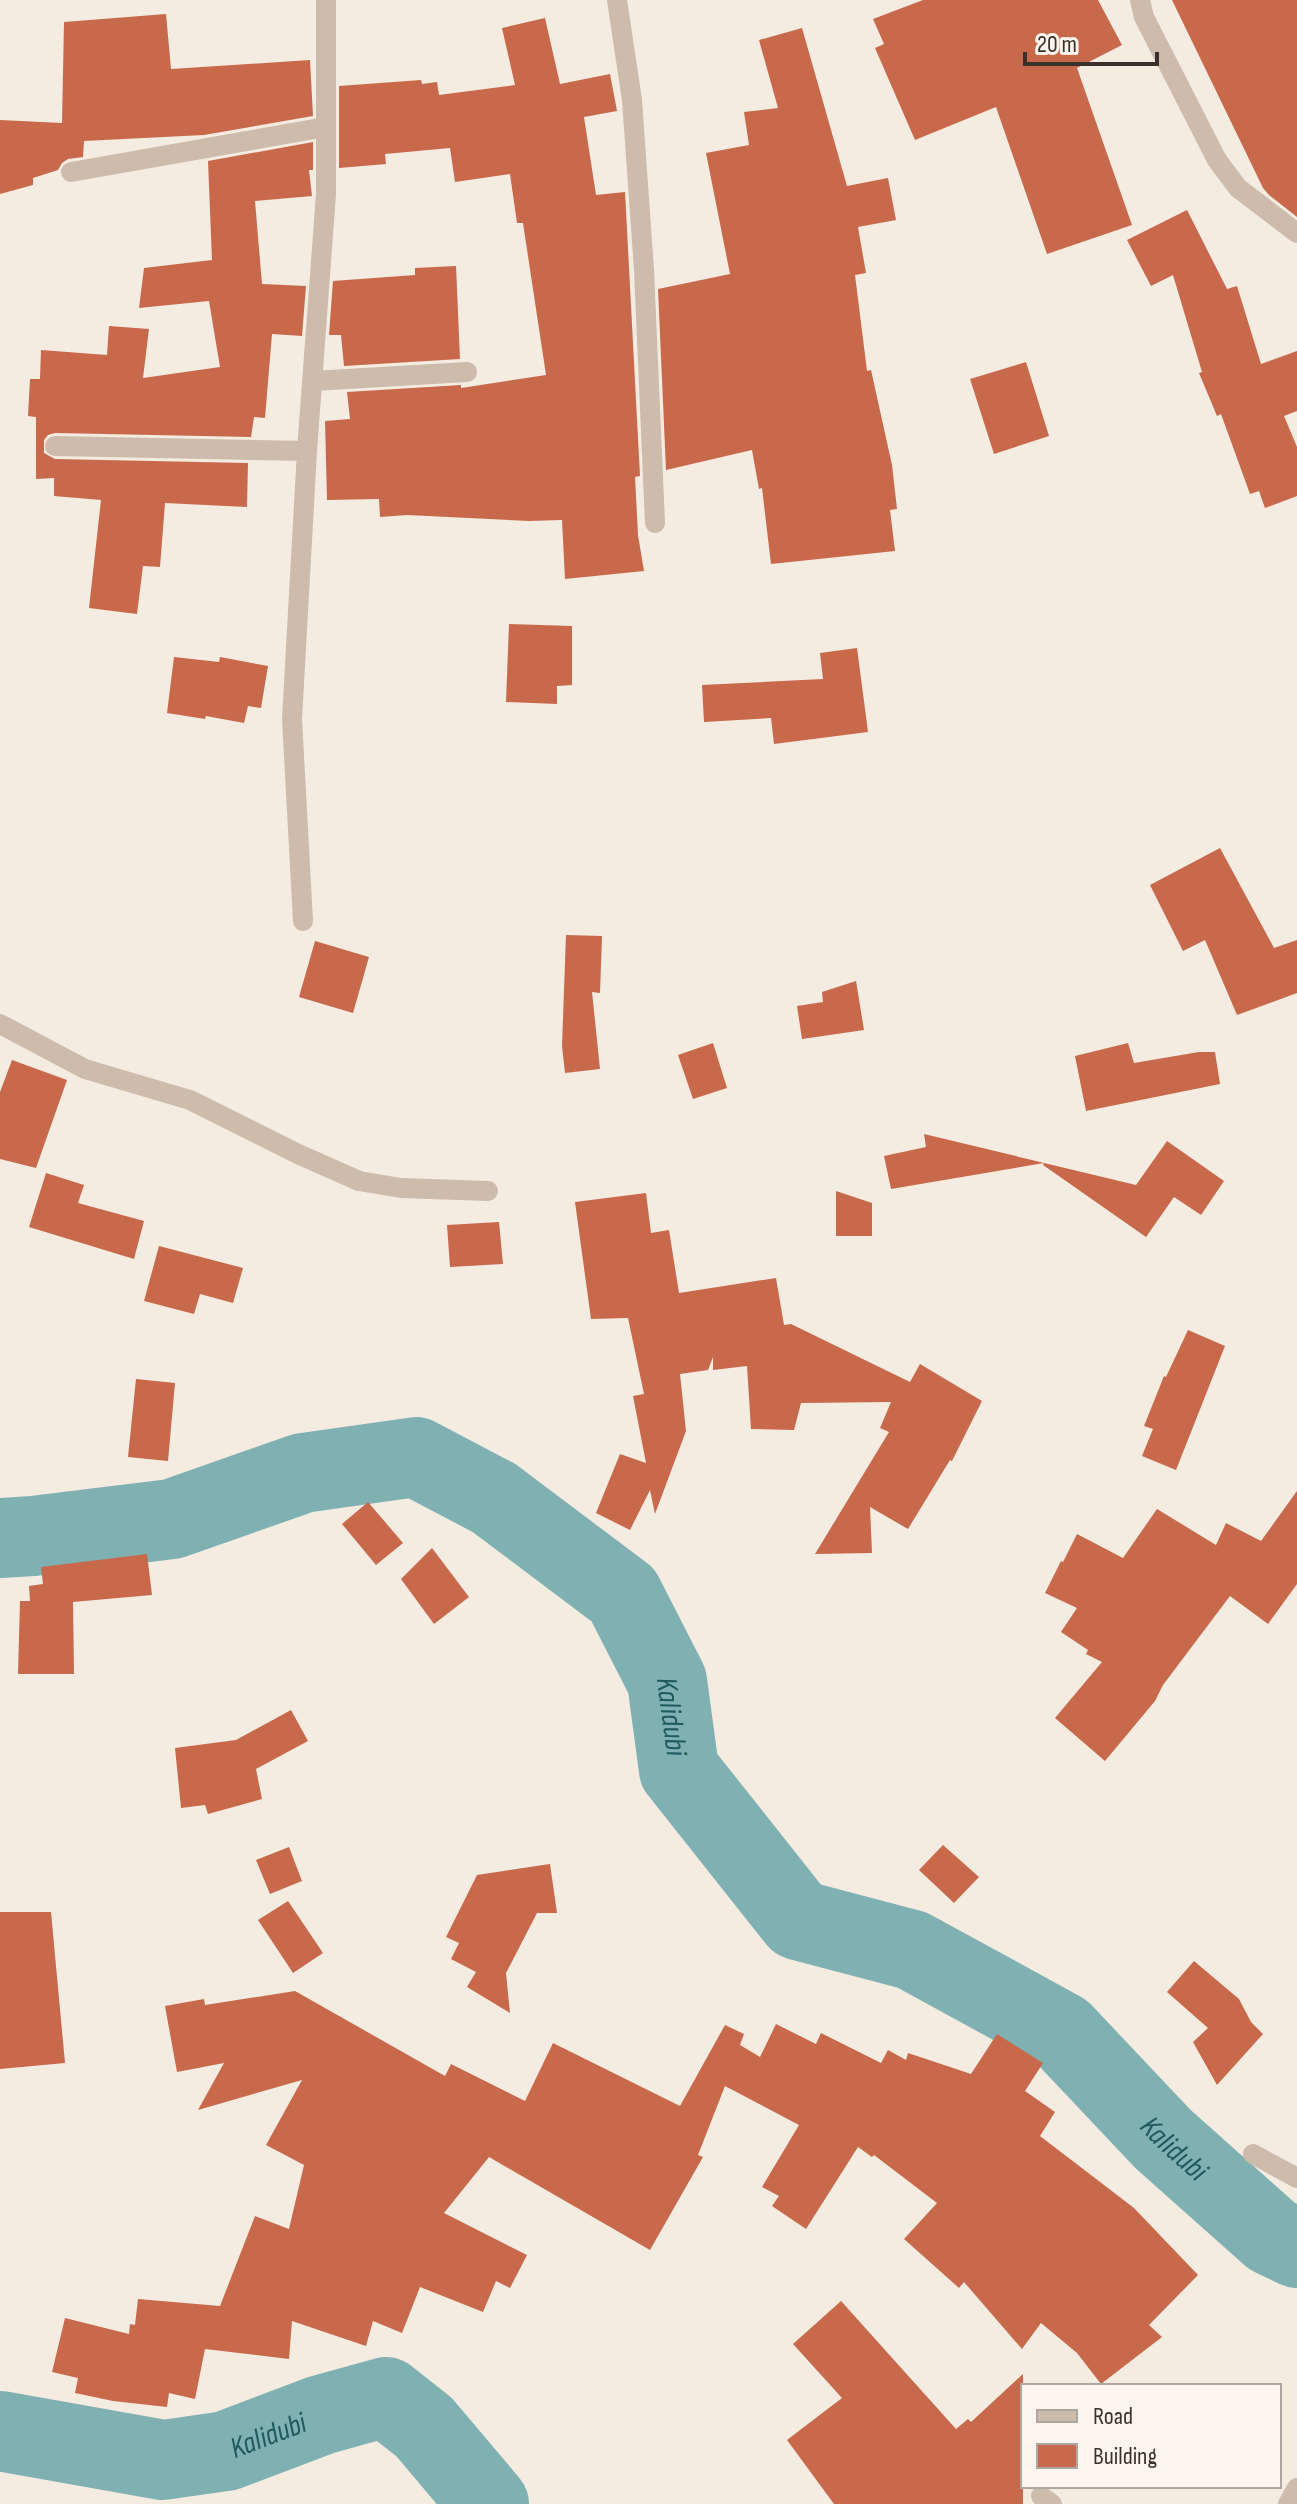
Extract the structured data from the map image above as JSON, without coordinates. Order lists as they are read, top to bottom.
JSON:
{
  "water": ["Kalidubi"],
  "legend": ["Road", "Building"],
  "scale_bar": "20 m"
}
